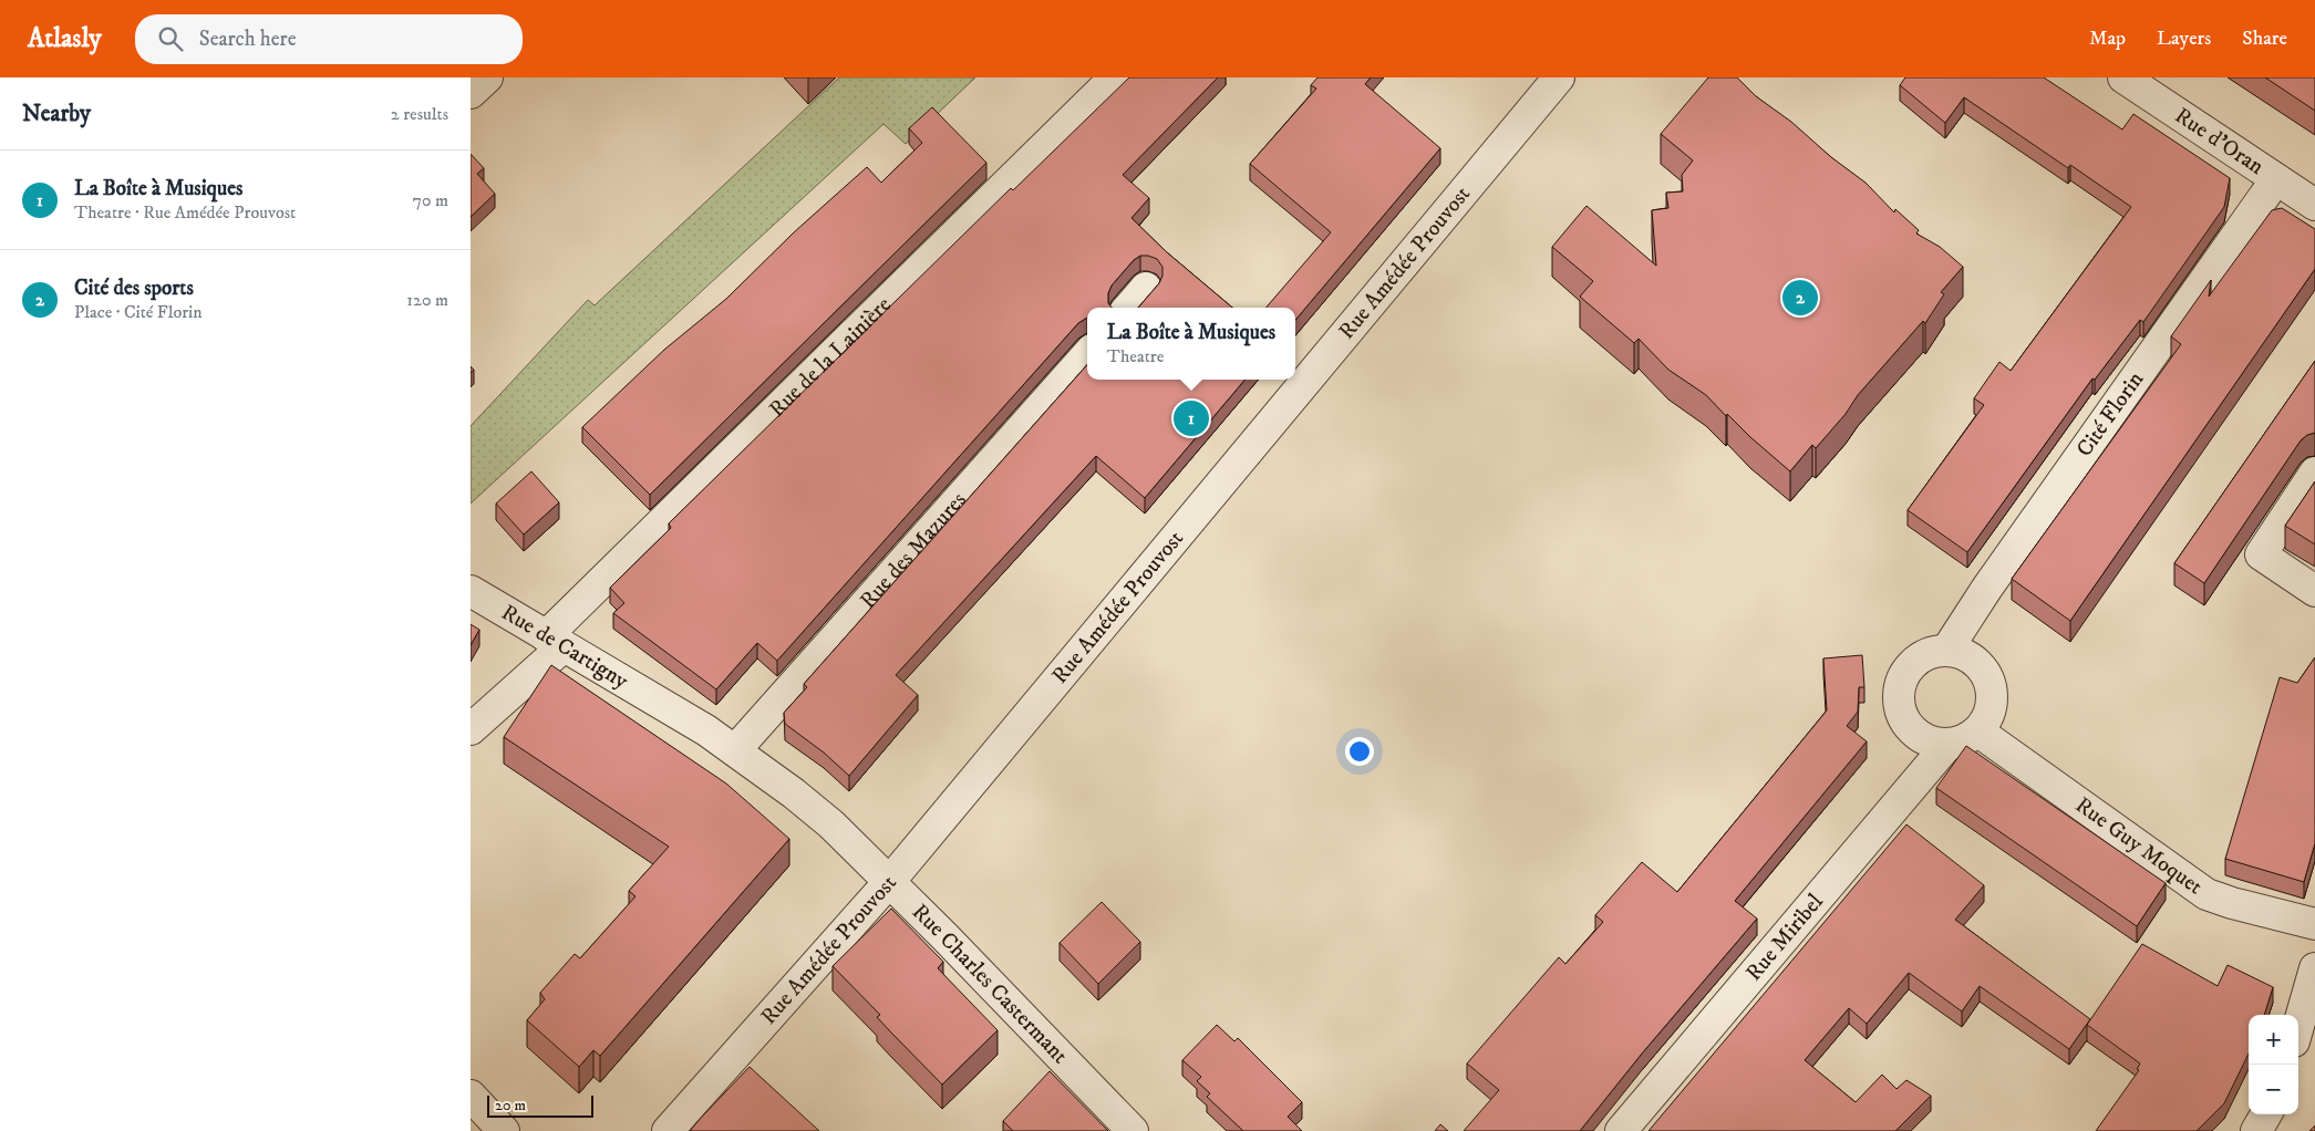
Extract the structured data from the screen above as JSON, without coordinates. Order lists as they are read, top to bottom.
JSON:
{
  "streets": {
    "street": [
      "Rue d'Oran",
      "Rue Amédée Prouvost",
      "Rue de la Lainière",
      "Cité Florin",
      "Rue des Mazures",
      "Rue de Cartigny",
      "Rue Guy Moquet",
      "Rue Miribel",
      "Rue Charles Castermant"
    ]
  },
  "crossings": [
    ["Rue d'Oran", "Cité Florin"],
    ["Rue Amédée Prouvost", "Rue Charles Castermant"],
    ["Rue de la Lainière", "Rue de Cartigny"],
    ["Cité Florin", "Rue Guy Moquet"],
    ["Cité Florin", "Rue Miribel"],
    ["Rue des Mazures", "Rue Charles Castermant"],
    ["Rue de Cartigny", "Rue Charles Castermant"],
    ["Rue Guy Moquet", "Rue Miribel"]
  ],
  "scale_bar": "20 m",
  "page": {
    "header": "Atlasly",
    "search": "Search here",
    "nav": ["Map", "Layers", "Share"],
    "heading": ["Nearby", "2 results"],
    "list": [
      {
        "mark": "1",
        "name": "La Boîte à Musiques",
        "note": "Theatre · Rue Amédée Prouvost",
        "value": "70 m"
      },
      {
        "mark": "2",
        "name": "Cité des sports",
        "note": "Place · Cité Florin",
        "value": "120 m"
      }
    ],
    "pins": ["2", "1"],
    "popup": ["La Boîte à Musiques", "Theatre"],
    "map_buttons": ["+", "−"],
    "scale": "20 m"
  }
}
